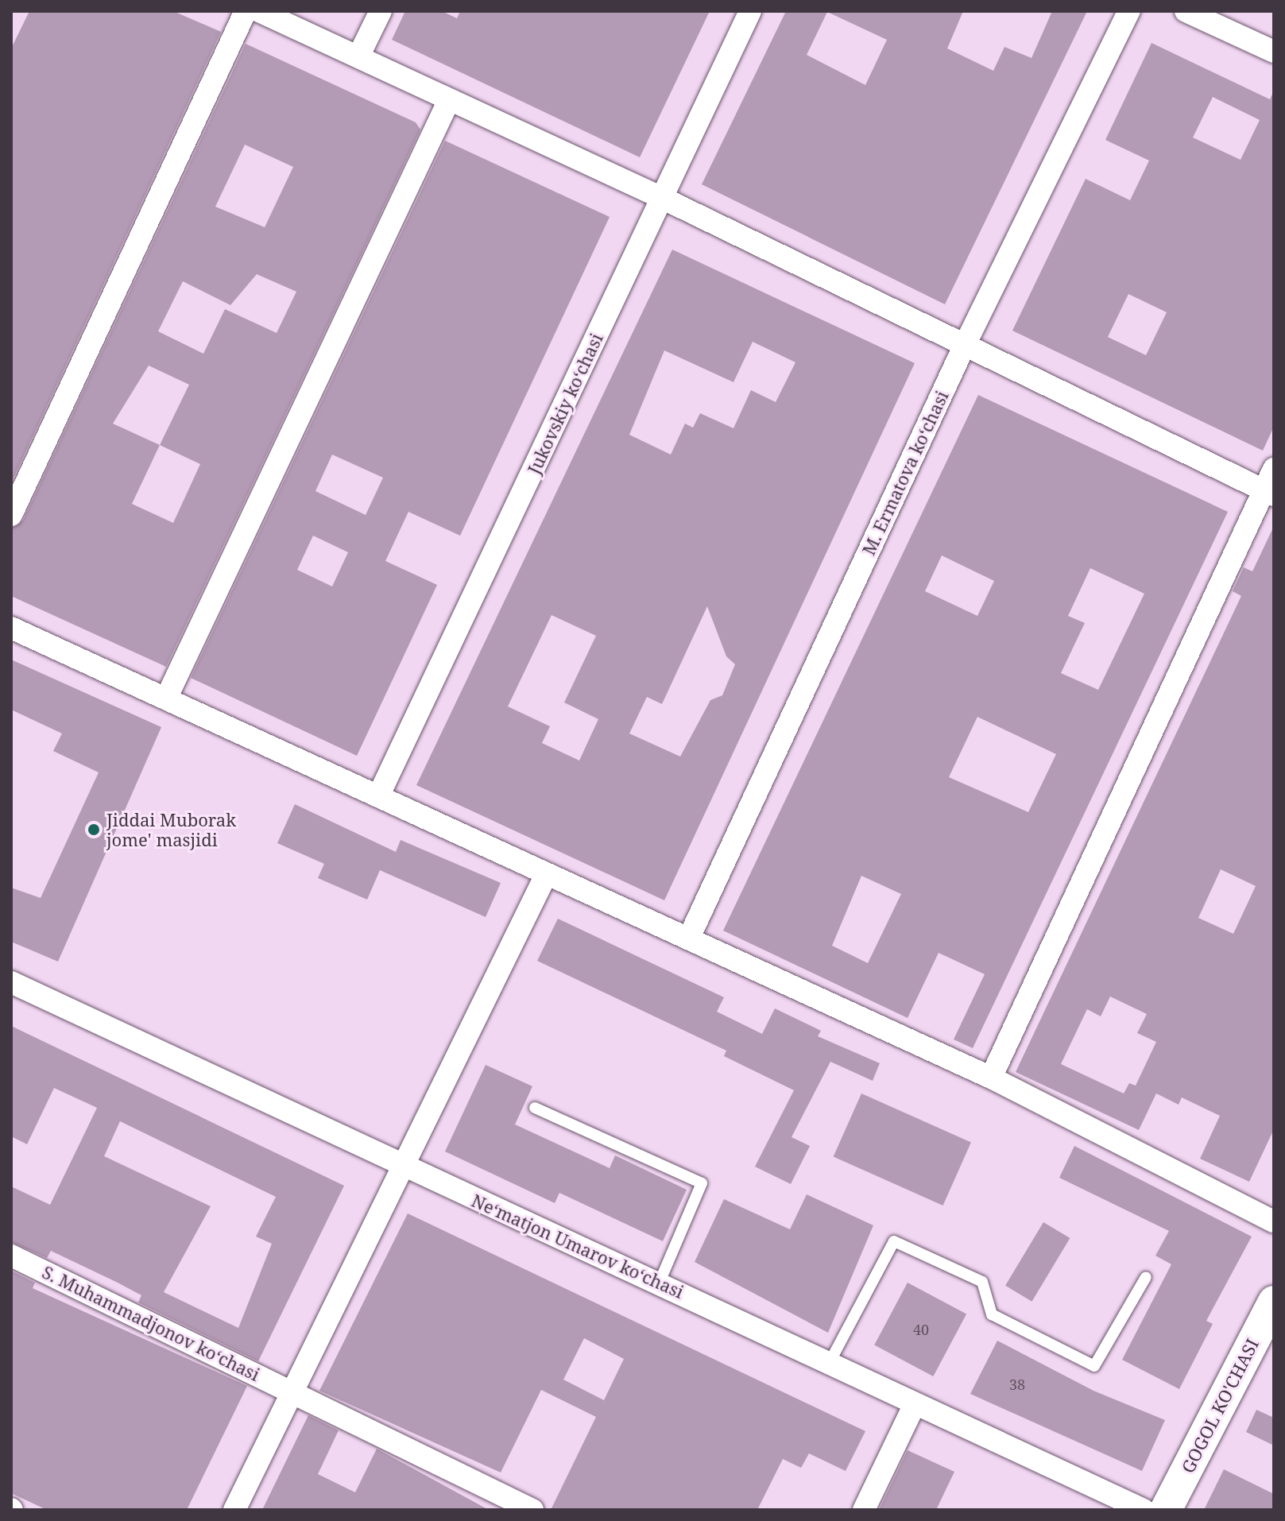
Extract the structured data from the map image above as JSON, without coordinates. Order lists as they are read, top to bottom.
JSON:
{
  "streets": {
    "main road": ["GOGOL KO'CHASI"],
    "street": [
      "Jukovskiy koʻchasi",
      "M. Ermatova koʻchasi",
      "Neʻmatjon Umarov koʻchasi",
      "S. Muhammadjonov koʻchasi"
    ]
  },
  "places": ["Jiddai Muborak jome' masjidi"],
  "house_numbers": ["40", "38"]
}
